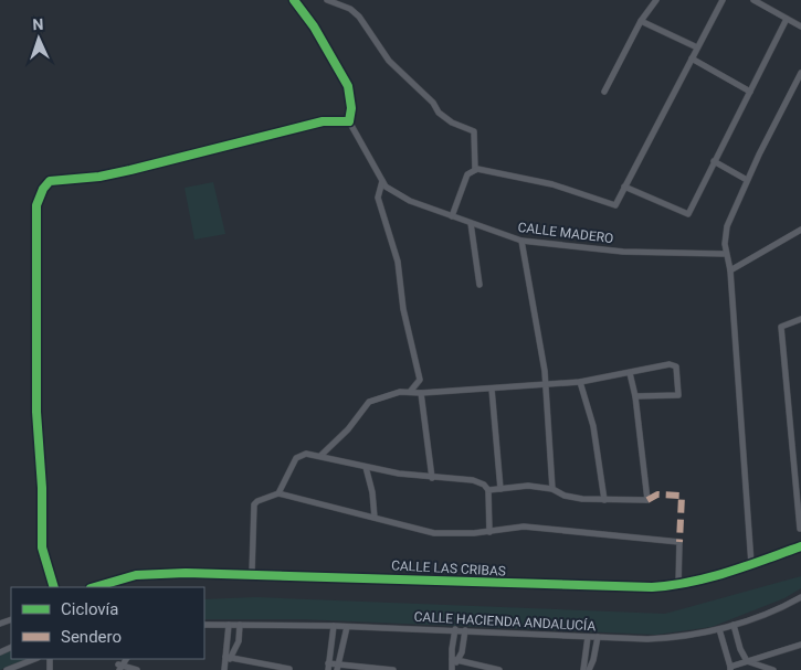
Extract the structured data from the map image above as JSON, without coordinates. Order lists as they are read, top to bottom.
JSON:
{
  "streets": {
    "street": ["CALLE MADERO", "CALLE LAS CRIBAS", "CALLE HACIENDA ANDALUCÍA"]
  },
  "legend": ["Ciclovía", "Sendero"],
  "north": "top"
}
